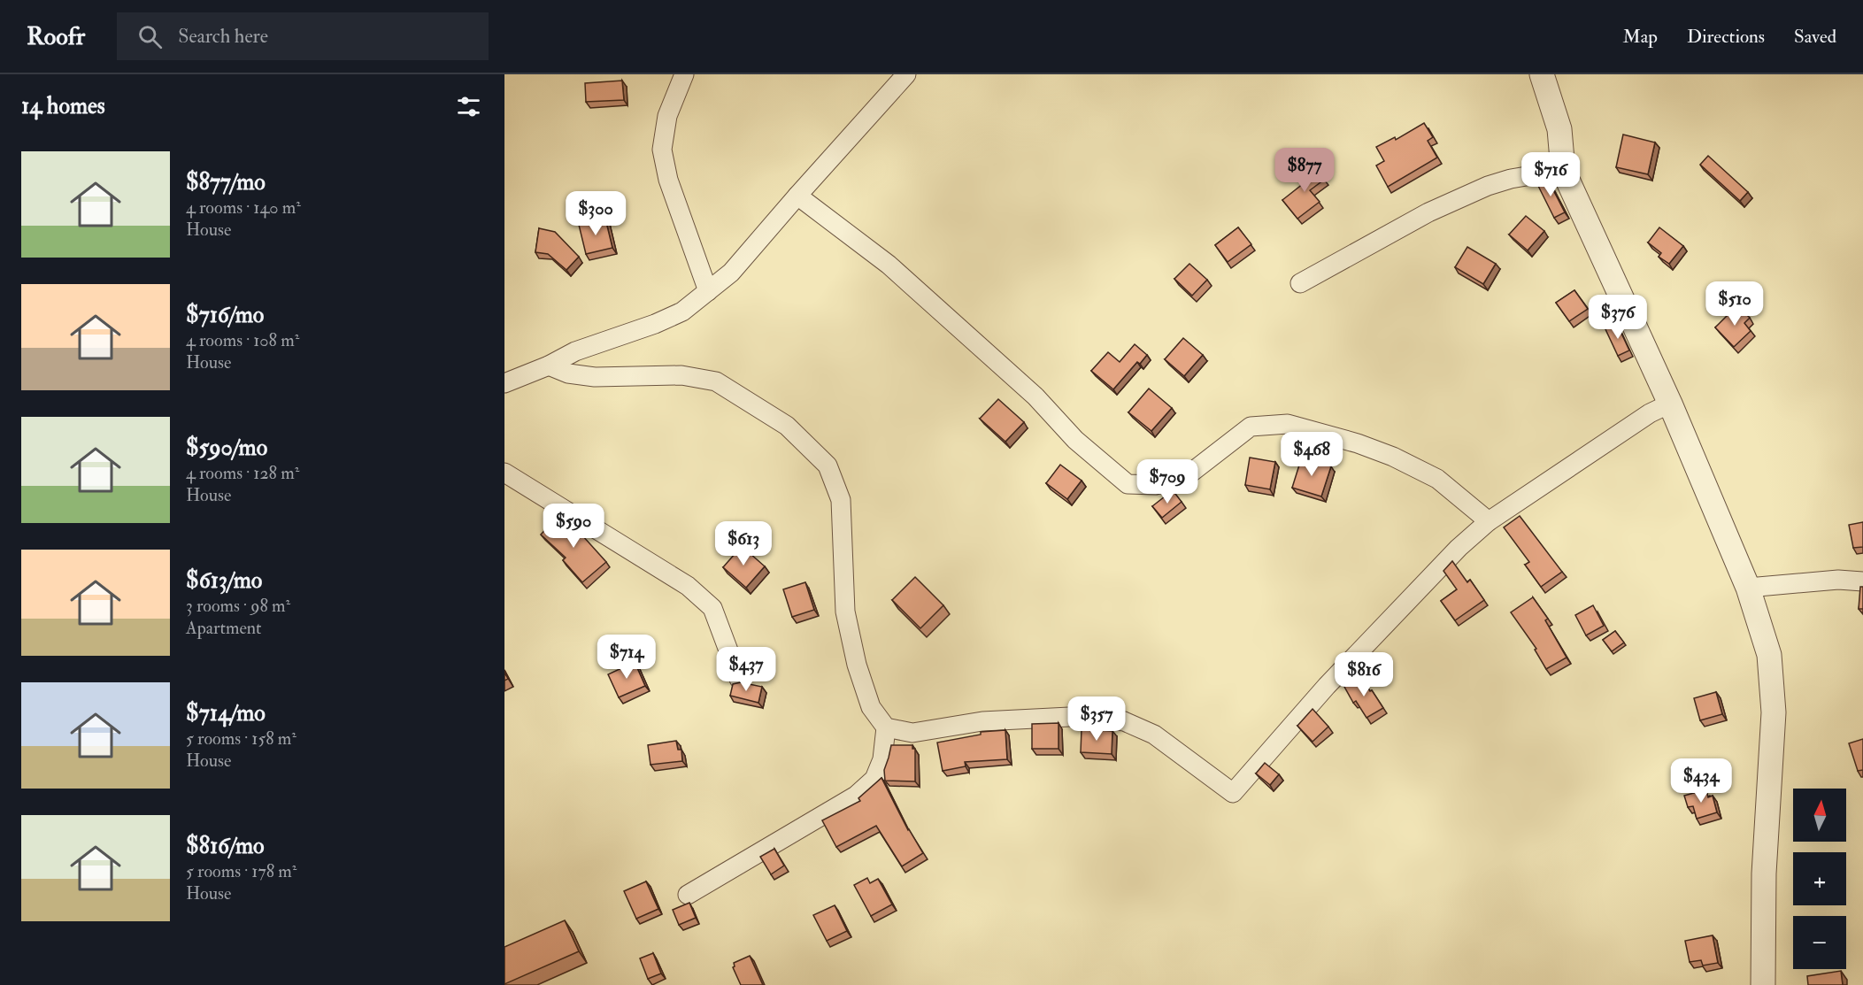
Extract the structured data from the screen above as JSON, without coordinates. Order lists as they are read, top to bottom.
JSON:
{
  "north": "top",
  "page": {
    "header": "Roofr",
    "search": "Search here",
    "nav": ["Map", "Directions", "Saved"],
    "heading": "14 homes",
    "list": [
      {
        "name": "$877/mo",
        "note": "4 rooms · 140 m² · House"
      },
      {
        "name": "$716/mo",
        "note": "4 rooms · 108 m² · House"
      },
      {
        "name": "$590/mo",
        "note": "4 rooms · 128 m² · House"
      },
      {
        "name": "$613/mo",
        "note": "3 rooms · 98 m² · Apartment"
      },
      {
        "name": "$714/mo",
        "note": "5 rooms · 158 m² · House"
      },
      {
        "name": "$816/mo",
        "note": "5 rooms · 178 m² · House"
      }
    ],
    "price": [
      "$877",
      "$716",
      "$300",
      "$510",
      "$376",
      "$468",
      "$709",
      "$590",
      "$613",
      "$714",
      "$437",
      "$816",
      "$357",
      "$434"
    ],
    "map_buttons": ["+", "−"]
  }
}
